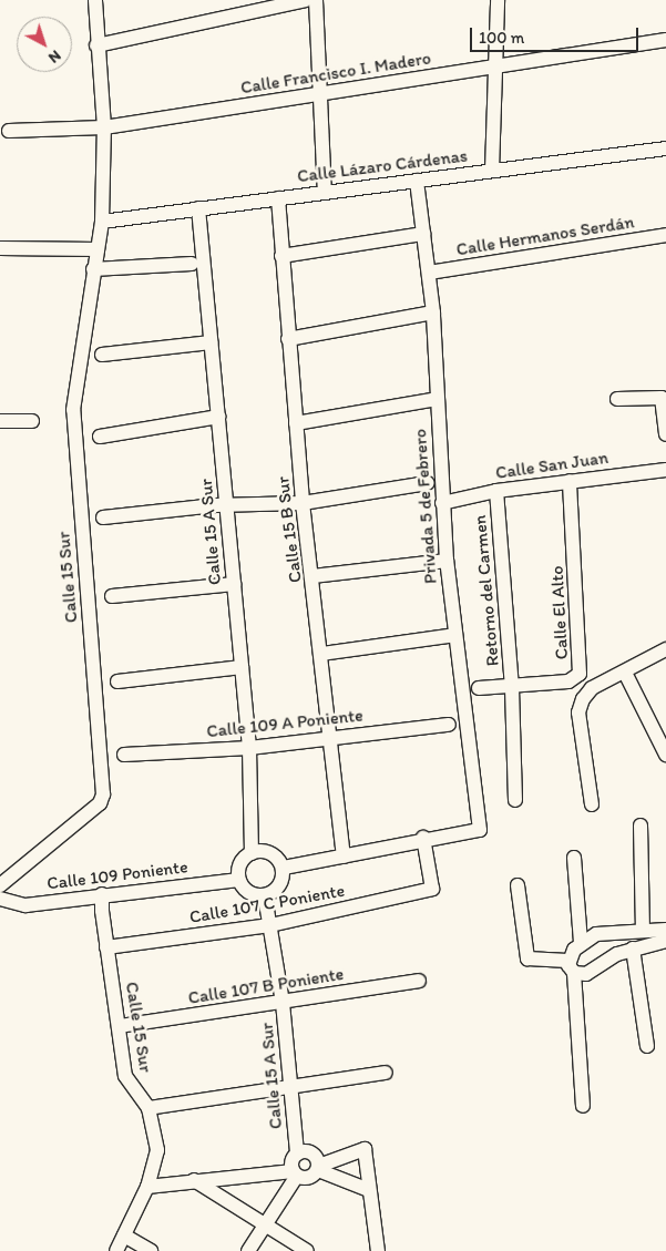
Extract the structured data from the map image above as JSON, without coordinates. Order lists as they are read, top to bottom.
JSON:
{
  "streets": {
    "street": [
      "Calle Francisco I. Madero",
      "Calle Lázaro Cárdenas",
      "Calle Hermanos Serdán",
      "Calle San Juan",
      "Privada 5 de Febrero",
      "Calle 15 B Sur",
      "Calle 15 A Sur",
      "Calle 15 Sur",
      "Retorno del Carmen",
      "Calle El Alto",
      "Calle 109 A Poniente",
      "Calle 109 Poniente",
      "Calle 107 C Poniente",
      "Calle 107 B Poniente"
    ]
  },
  "crossings": [
    ["Calle Francisco I. Madero", "Calle 15 Sur"],
    ["Calle Lázaro Cárdenas", "Privada 5 de Febrero"],
    ["Calle Lázaro Cárdenas", "Calle 15 B Sur"],
    ["Calle Lázaro Cárdenas", "Calle 15 A Sur"],
    ["Calle Lázaro Cárdenas", "Calle 15 Sur"],
    ["Calle Hermanos Serdán", "Privada 5 de Febrero"],
    ["Calle San Juan", "Privada 5 de Febrero"],
    ["Calle San Juan", "Retorno del Carmen"],
    ["Calle San Juan", "Calle El Alto"],
    ["Privada 5 de Febrero", "Calle 107 C Poniente"],
    ["Calle 15 B Sur", "Calle 109 A Poniente"],
    ["Calle 15 A Sur", "Calle 109 A Poniente"],
    ["Calle 15 A Sur", "Calle 109 Poniente"],
    ["Calle 15 A Sur", "Calle 107 C Poniente"],
    ["Calle 15 A Sur", "Calle 107 B Poniente"],
    ["Calle 15 Sur", "Calle 109 Poniente"],
    ["Calle 15 Sur", "Calle 107 C Poniente"],
    ["Calle 15 Sur", "Calle 107 B Poniente"],
    ["Retorno del Carmen", "Calle El Alto"]
  ],
  "scale_bar": "100 m",
  "north": "bottom right"
}
